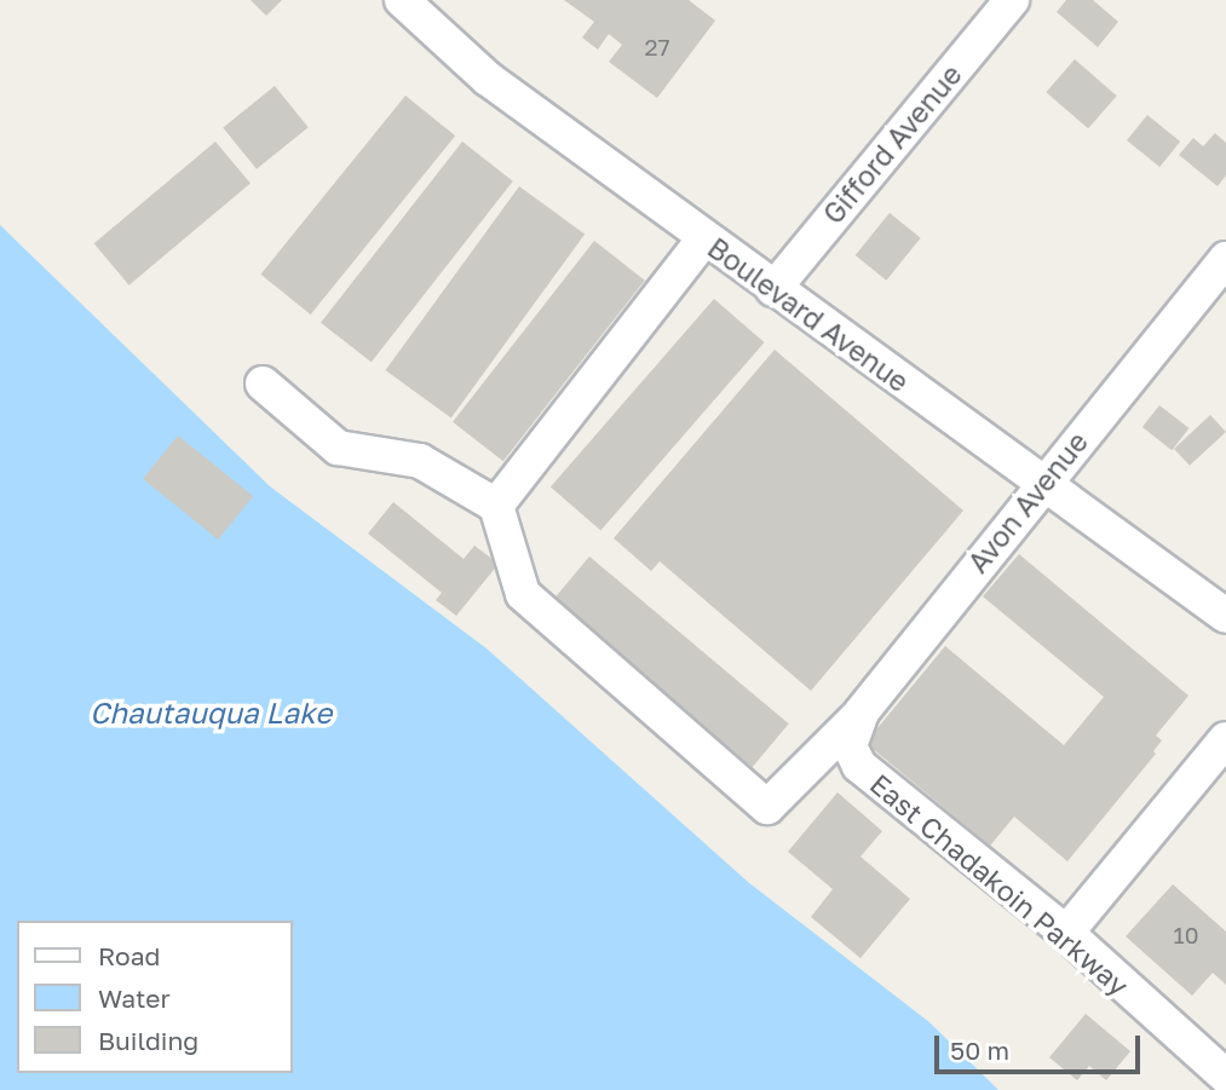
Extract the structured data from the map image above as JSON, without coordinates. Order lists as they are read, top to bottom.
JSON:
{
  "streets": {
    "street": [
      "Gifford Avenue",
      "Boulevard Avenue",
      "Avon Avenue",
      "East Chadakoin Parkway"
    ]
  },
  "crossings": [
    ["Gifford Avenue", "Boulevard Avenue"],
    ["Boulevard Avenue", "Avon Avenue"],
    ["Avon Avenue", "East Chadakoin Parkway"]
  ],
  "water": ["Chautauqua Lake"],
  "house_numbers": ["27", "10"],
  "legend": ["Road", "Water", "Building"],
  "scale_bar": "50 m"
}
